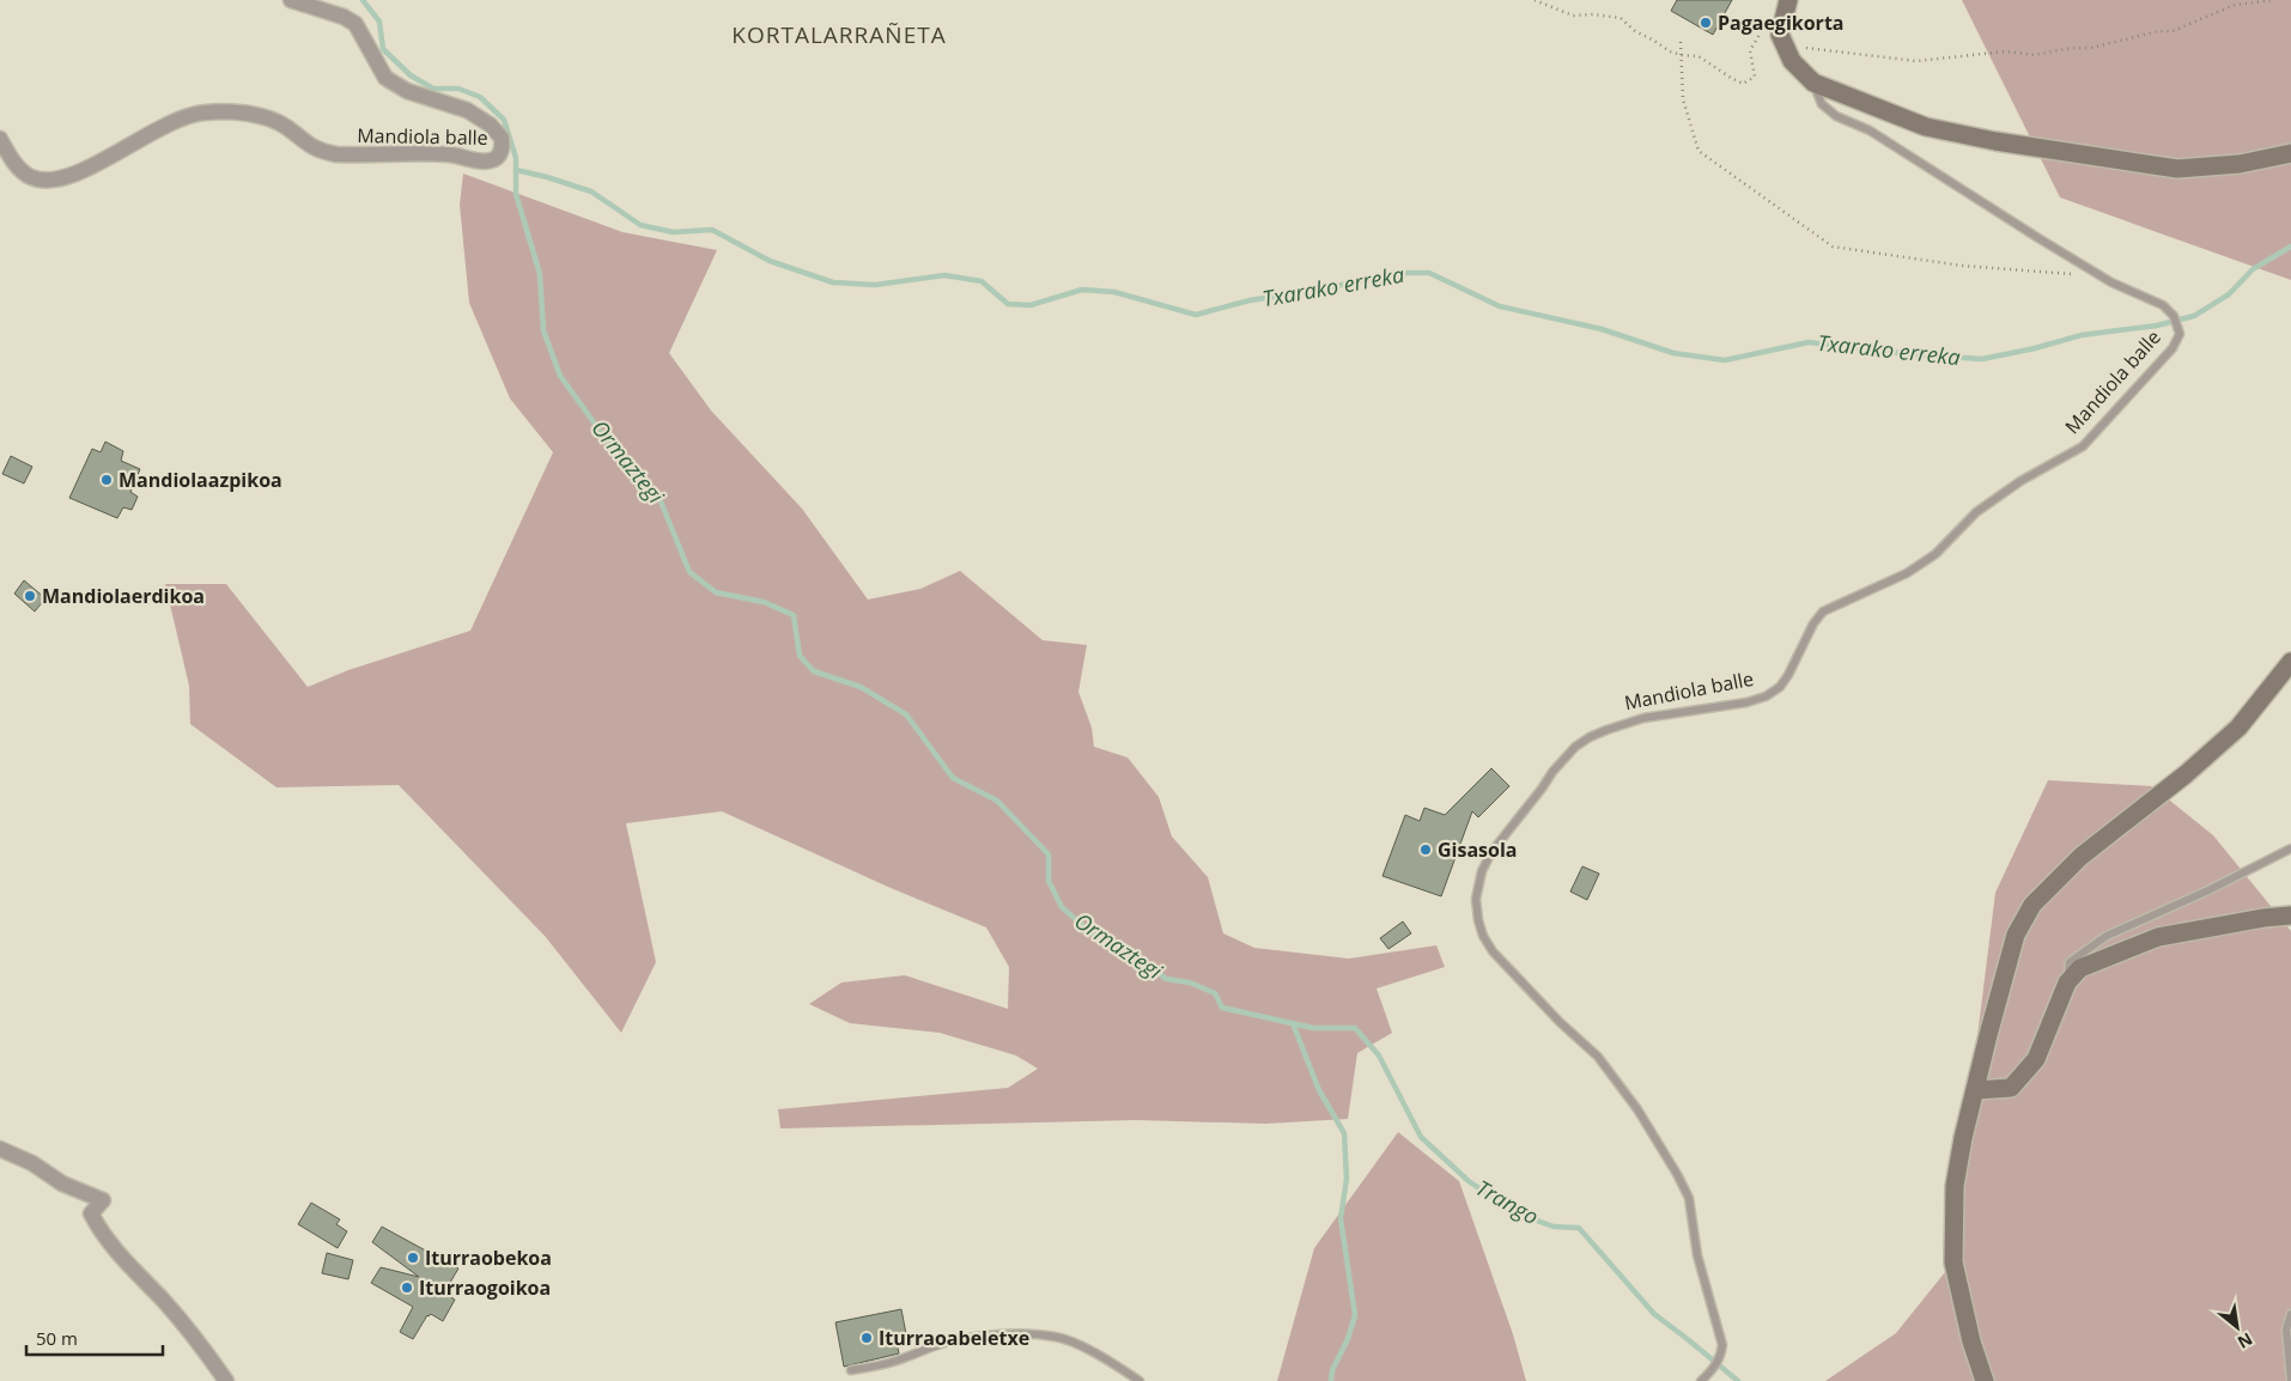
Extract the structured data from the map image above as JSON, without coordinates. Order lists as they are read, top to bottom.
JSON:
{
  "streets": {
    "street": ["Mandiola balle"]
  },
  "districts": ["KORTALARRAÑETA"],
  "water": ["Txarako erreka", "Ormaztegi", "Trango"],
  "places": [
    "Pagaegikorta",
    "Mandiolaazpikoa",
    "Mandiolaerdikoa",
    "Gisasola",
    "Iturraobekoa",
    "Iturraogoikoa",
    "Iturraoabeletxe"
  ],
  "scale_bar": "50 m",
  "north": "bottom right"
}
